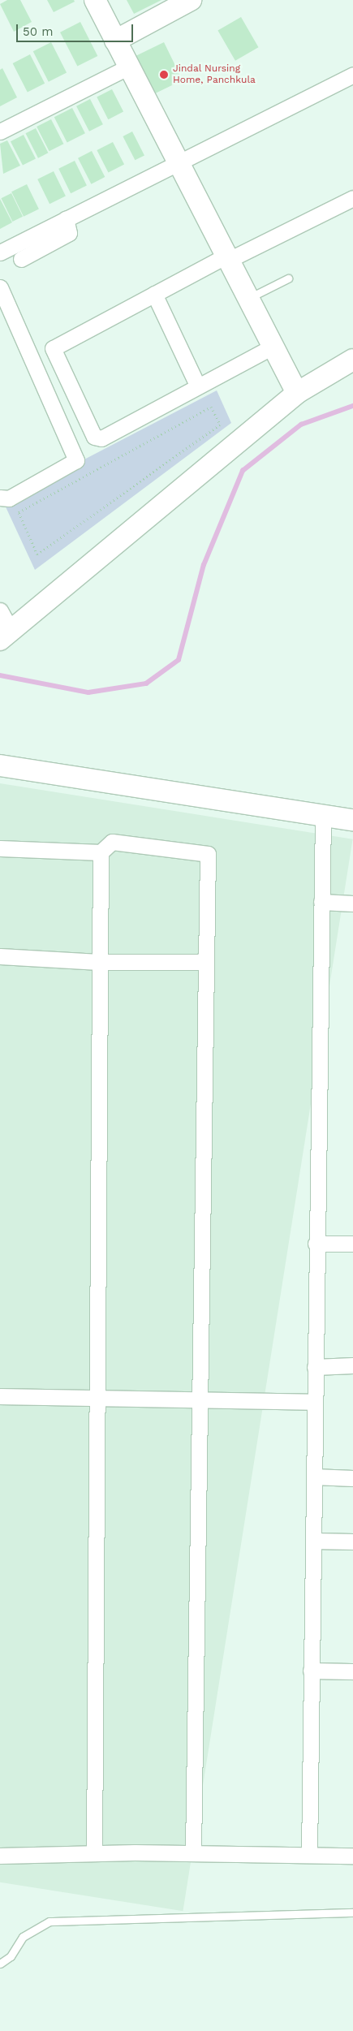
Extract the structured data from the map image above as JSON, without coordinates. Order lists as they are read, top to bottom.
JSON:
{
  "places": ["Jindal Nursing Home, Panchkula"],
  "scale_bar": "50 m"
}
